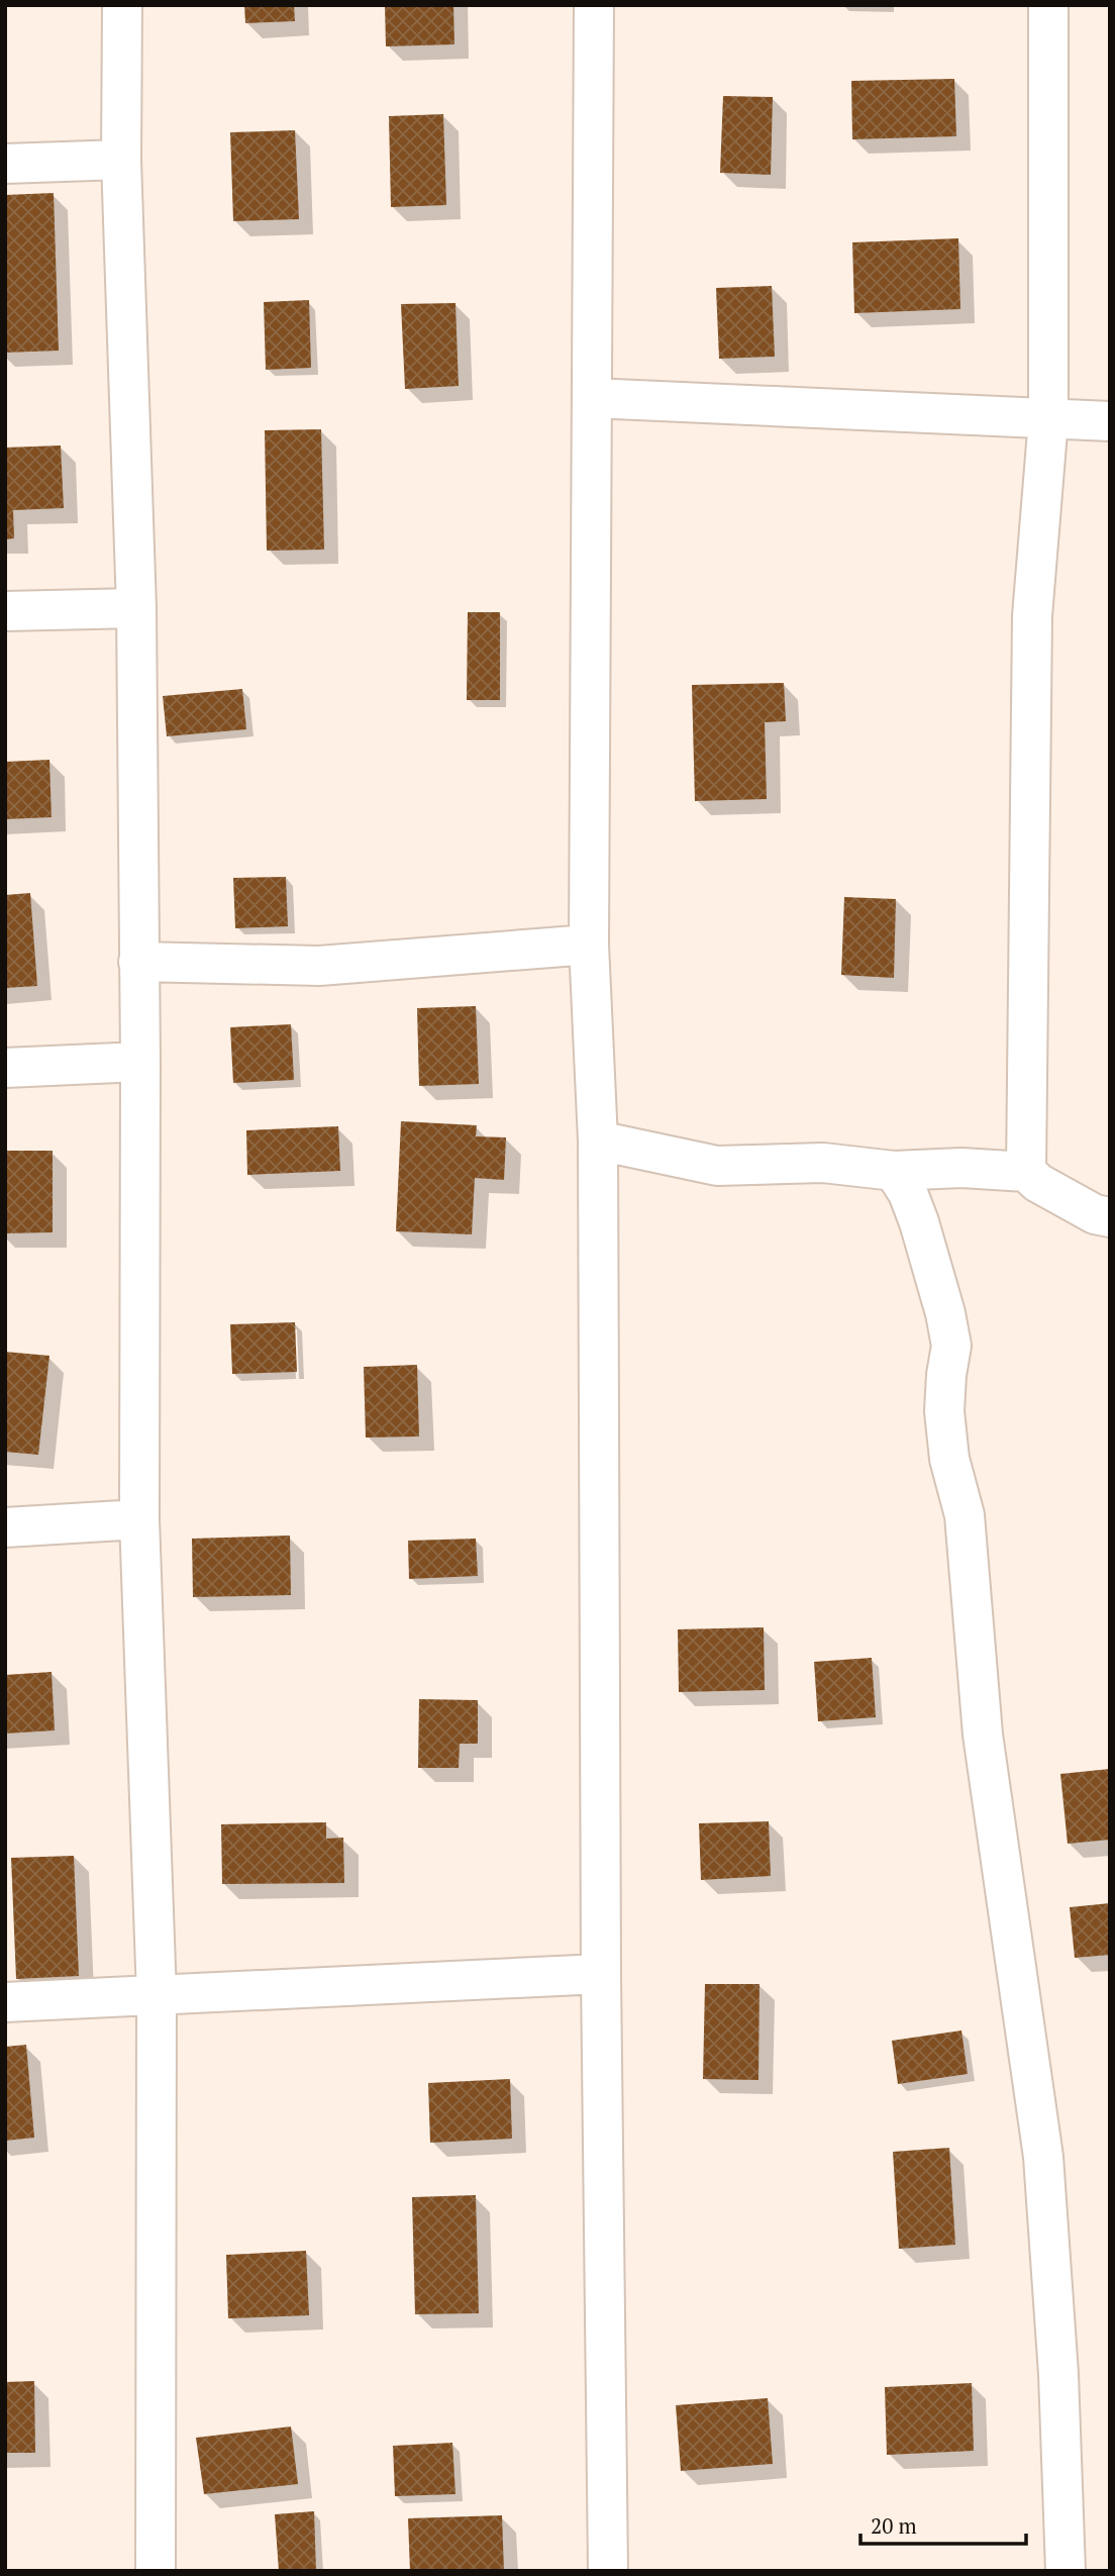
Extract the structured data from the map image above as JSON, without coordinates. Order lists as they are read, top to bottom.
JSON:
{
  "scale_bar": "20 m"
}
